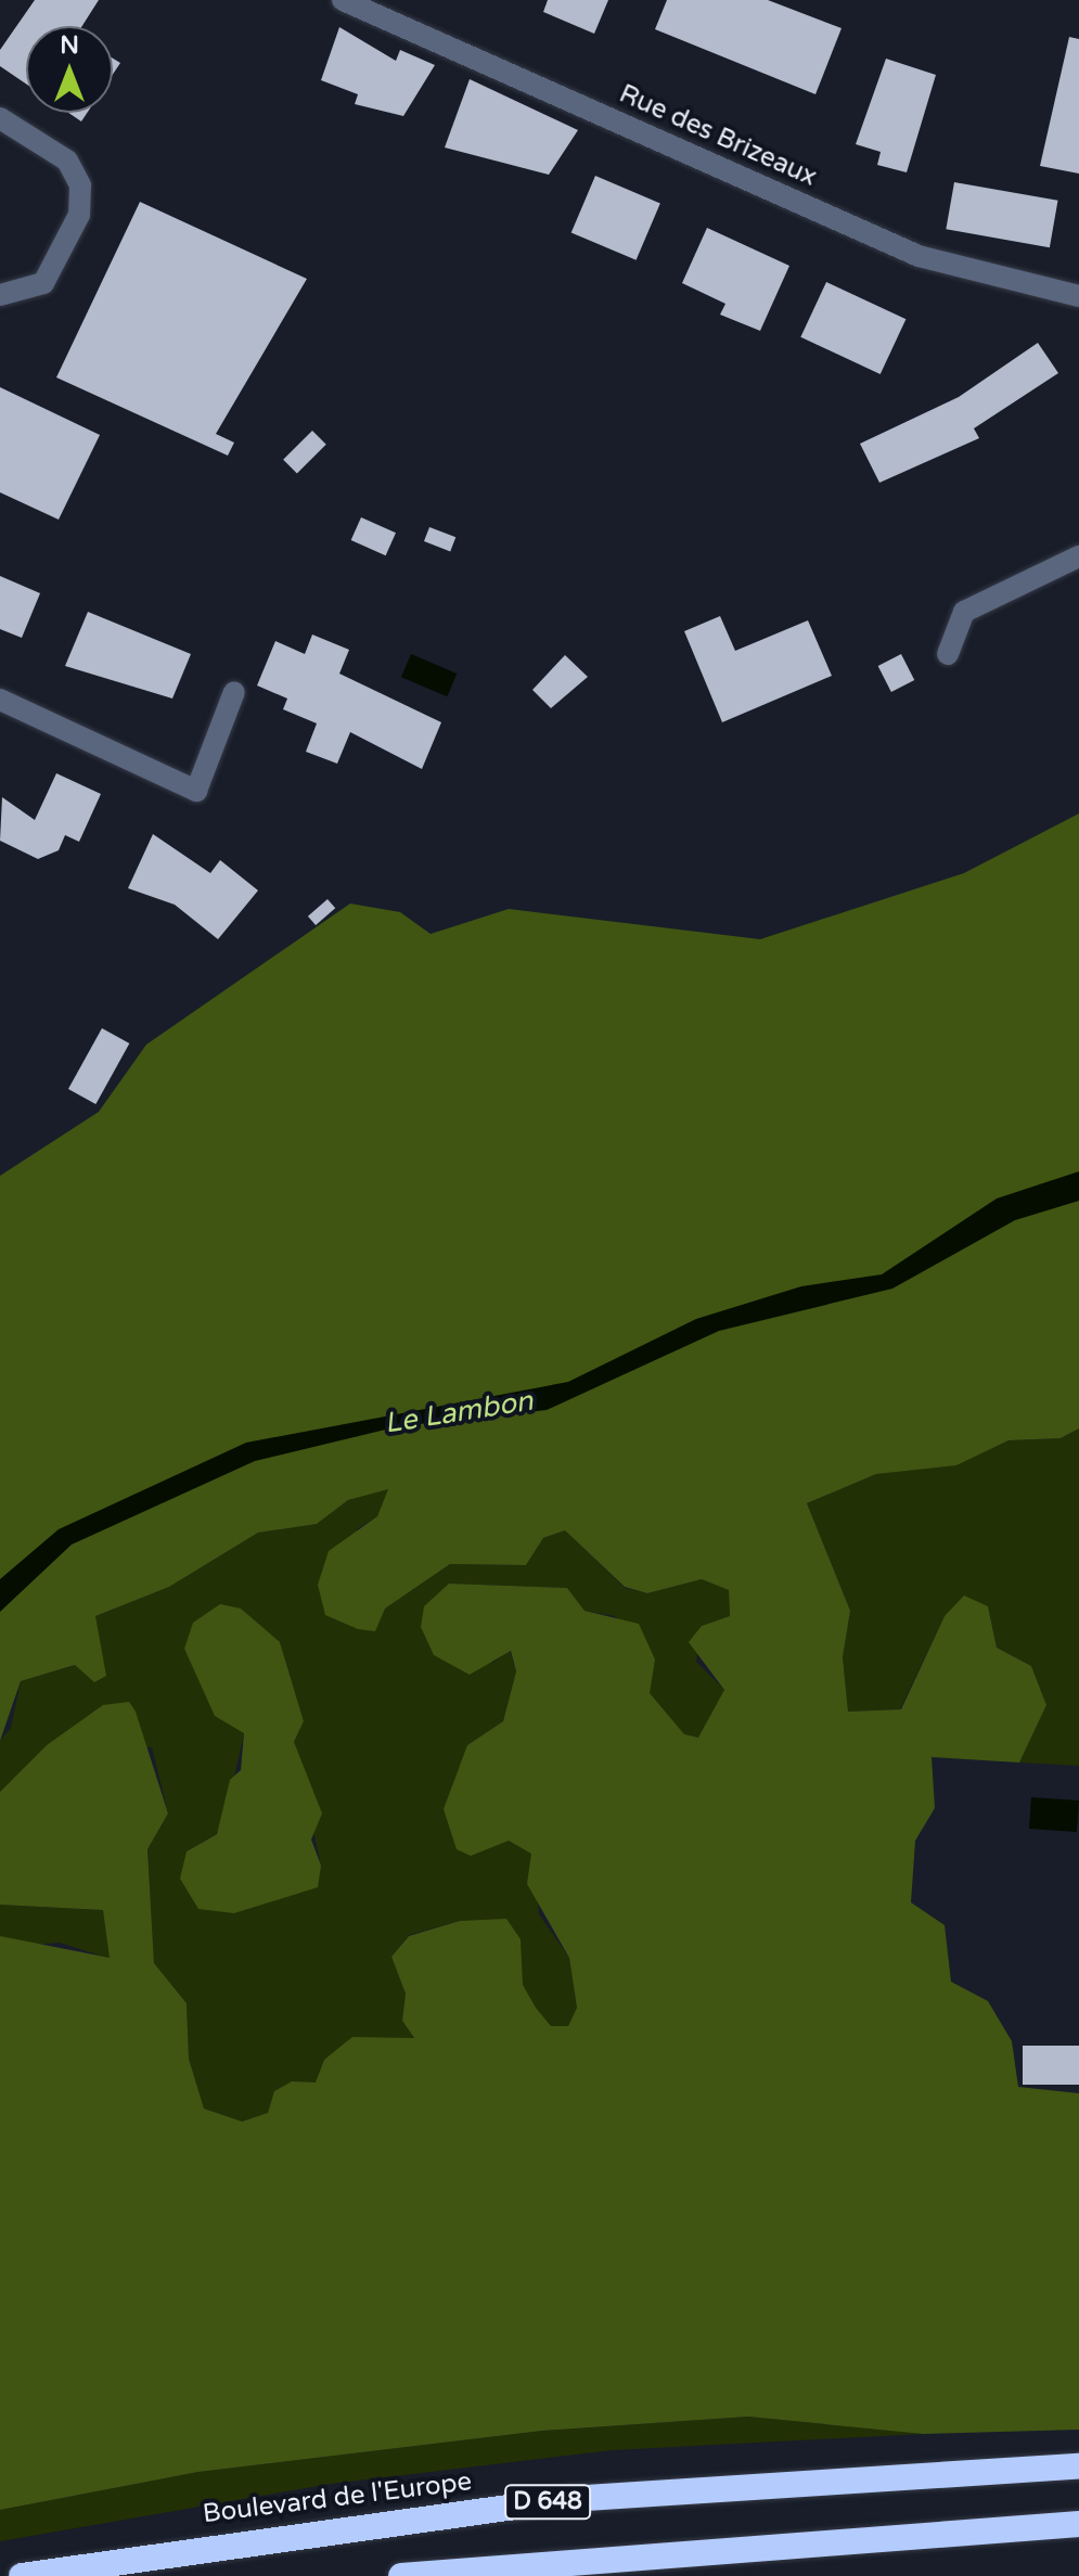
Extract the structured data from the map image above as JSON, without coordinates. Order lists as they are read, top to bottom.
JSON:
{
  "streets": {
    "highway": ["Boulevard de l'Europe", "D 648"],
    "street": ["Rue des Brizeaux"]
  },
  "water": ["Le Lambon"],
  "north": "top"
}
